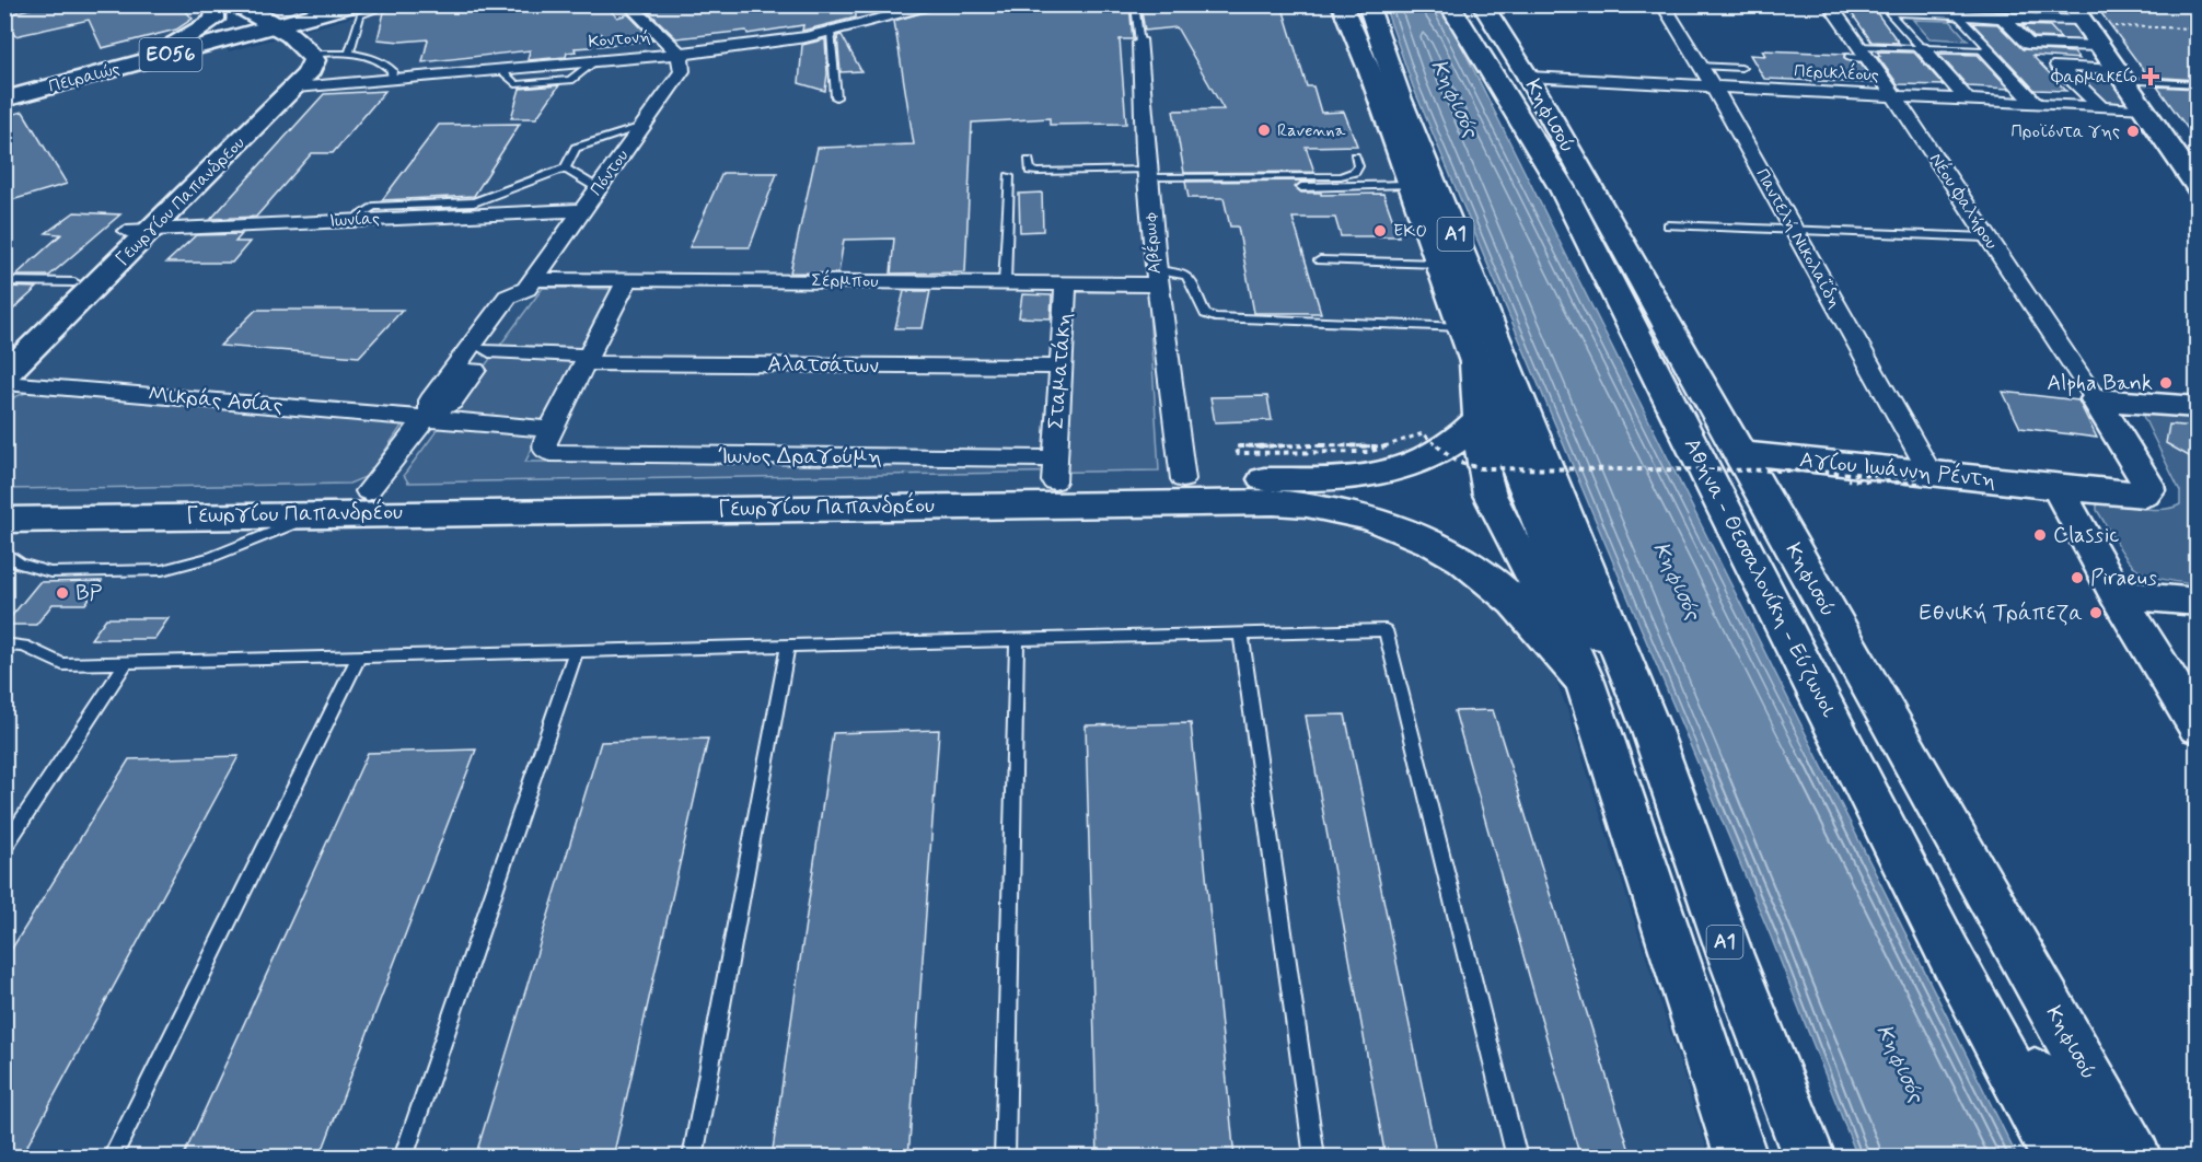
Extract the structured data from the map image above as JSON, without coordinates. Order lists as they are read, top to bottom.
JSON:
{
  "streets": {
    "main road": [
      "ΕΟ56",
      "Πειραιώς",
      "Κηφισού",
      "Γεωργίου Παπανδρεου",
      "Α1",
      "Αγίου Ιωάννη Ρέντη",
      "Γεωργίου Παπανδρέου",
      "Αθήνα - Θεσσαλονίκη - Εύζωνοι"
    ],
    "street": [
      "Κοντονή",
      "Περικλέους",
      "Πόντου",
      "Νέου Φαλήρου",
      "Ιωνίας",
      "Παντελή Νικολαΐδη",
      "Αβέρωφ",
      "Σέρμπου",
      "Αλατσάτων",
      "Σταματάκη",
      "Μικράς Ασίας",
      "Ίωνος Δραγούμη"
    ]
  },
  "crossings": [
    ["Κοντονή", "Πόντου"],
    ["Κοντονή", "Γεωργίου Παπανδρεου"],
    ["Περικλέους", "Κηφισού"],
    ["Περικλέους", "Νέου Φαλήρου"],
    ["Περικλέους", "Παντελή Νικολαΐδη"],
    ["Πειραιώς", "Γεωργίου Παπανδρεου"],
    ["Κηφισού", "Αγίου Ιωάννη Ρέντη"],
    ["Πόντου", "Ιωνίας"],
    ["Πόντου", "Σέρμπου"],
    ["Πόντου", "Αλατσάτων"],
    ["Πόντου", "Μικράς Ασίας"],
    ["Πόντου", "Γεωργίου Παπανδρέου"],
    ["Γεωργίου Παπανδρεου", "Ιωνίας"],
    ["Νέου Φαλήρου", "Αγίου Ιωάννη Ρέντη"],
    ["Παντελή Νικολαΐδη", "Αγίου Ιωάννη Ρέντη"],
    ["Αβέρωφ", "Σέρμπου"],
    ["Αβέρωφ", "Γεωργίου Παπανδρέου"],
    ["Σέρμπου", "Σταματάκη"],
    ["Αλατσάτων", "Σταματάκη"],
    ["Σταματάκη", "Ίωνος Δραγούμη"],
    ["Σταματάκη", "Γεωργίου Παπανδρέου"],
    ["Μικράς Ασίας", "Ίωνος Δραγούμη"],
    ["Ίωνος Δραγούμη", "Γεωργίου Παπανδρέου"]
  ],
  "water": ["Κηφισός"],
  "places": {
    "health": ["Φαρμακείο"],
    "other": [
      "Ravenna",
      "Προϊόντα γης",
      "EKO",
      "Alpha Bank",
      "Classic",
      "Piraeus",
      "BP",
      "Εθνική Τράπεζα"
    ]
  }
}
